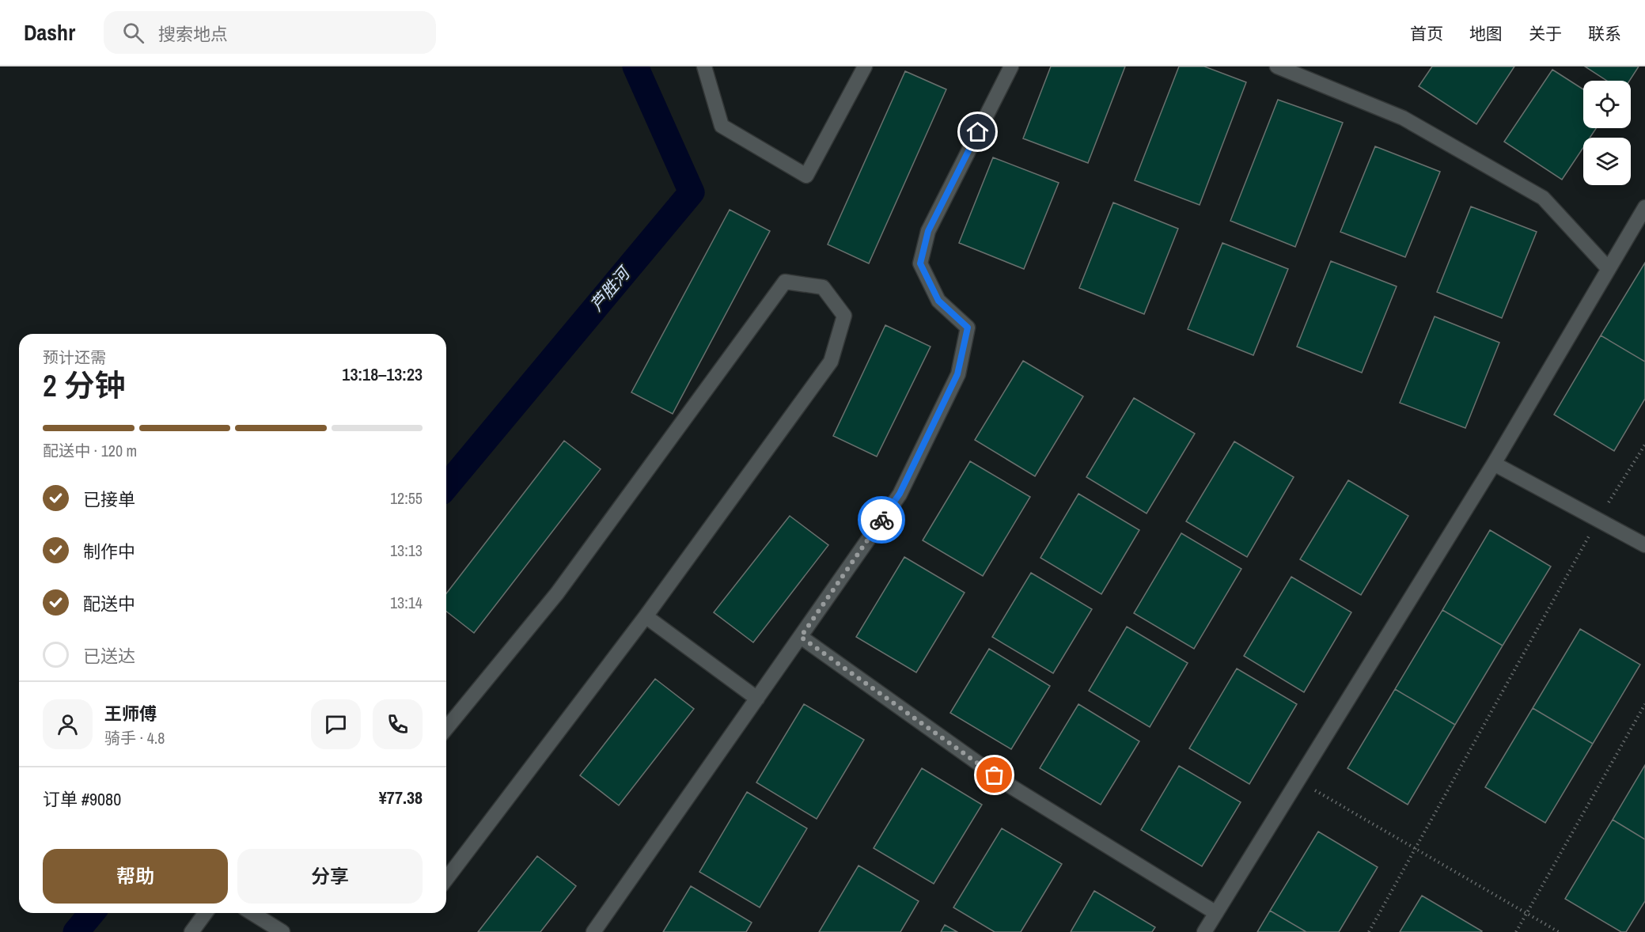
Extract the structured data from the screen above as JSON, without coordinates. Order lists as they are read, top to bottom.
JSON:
{
  "water": ["芦胜河"],
  "page": {
    "header": "Dashr",
    "search": "搜索地点",
    "nav": [
      "首页",
      "地图",
      "关于",
      "联系"
    ],
    "heading": ["2 分钟", "预计还需", "13:18–13:23"],
    "panel": [
      "王师傅",
      "骑手 · 4.8",
      "订单 #9080",
      "¥77.38"
    ],
    "bar": "配送中 · 120 m",
    "list": [
      ["已接单", "12:55"],
      ["制作中", "13:13"],
      ["配送中", "13:14"],
      "已送达"
    ],
    "buttons": ["帮助", "分享"]
  }
}
